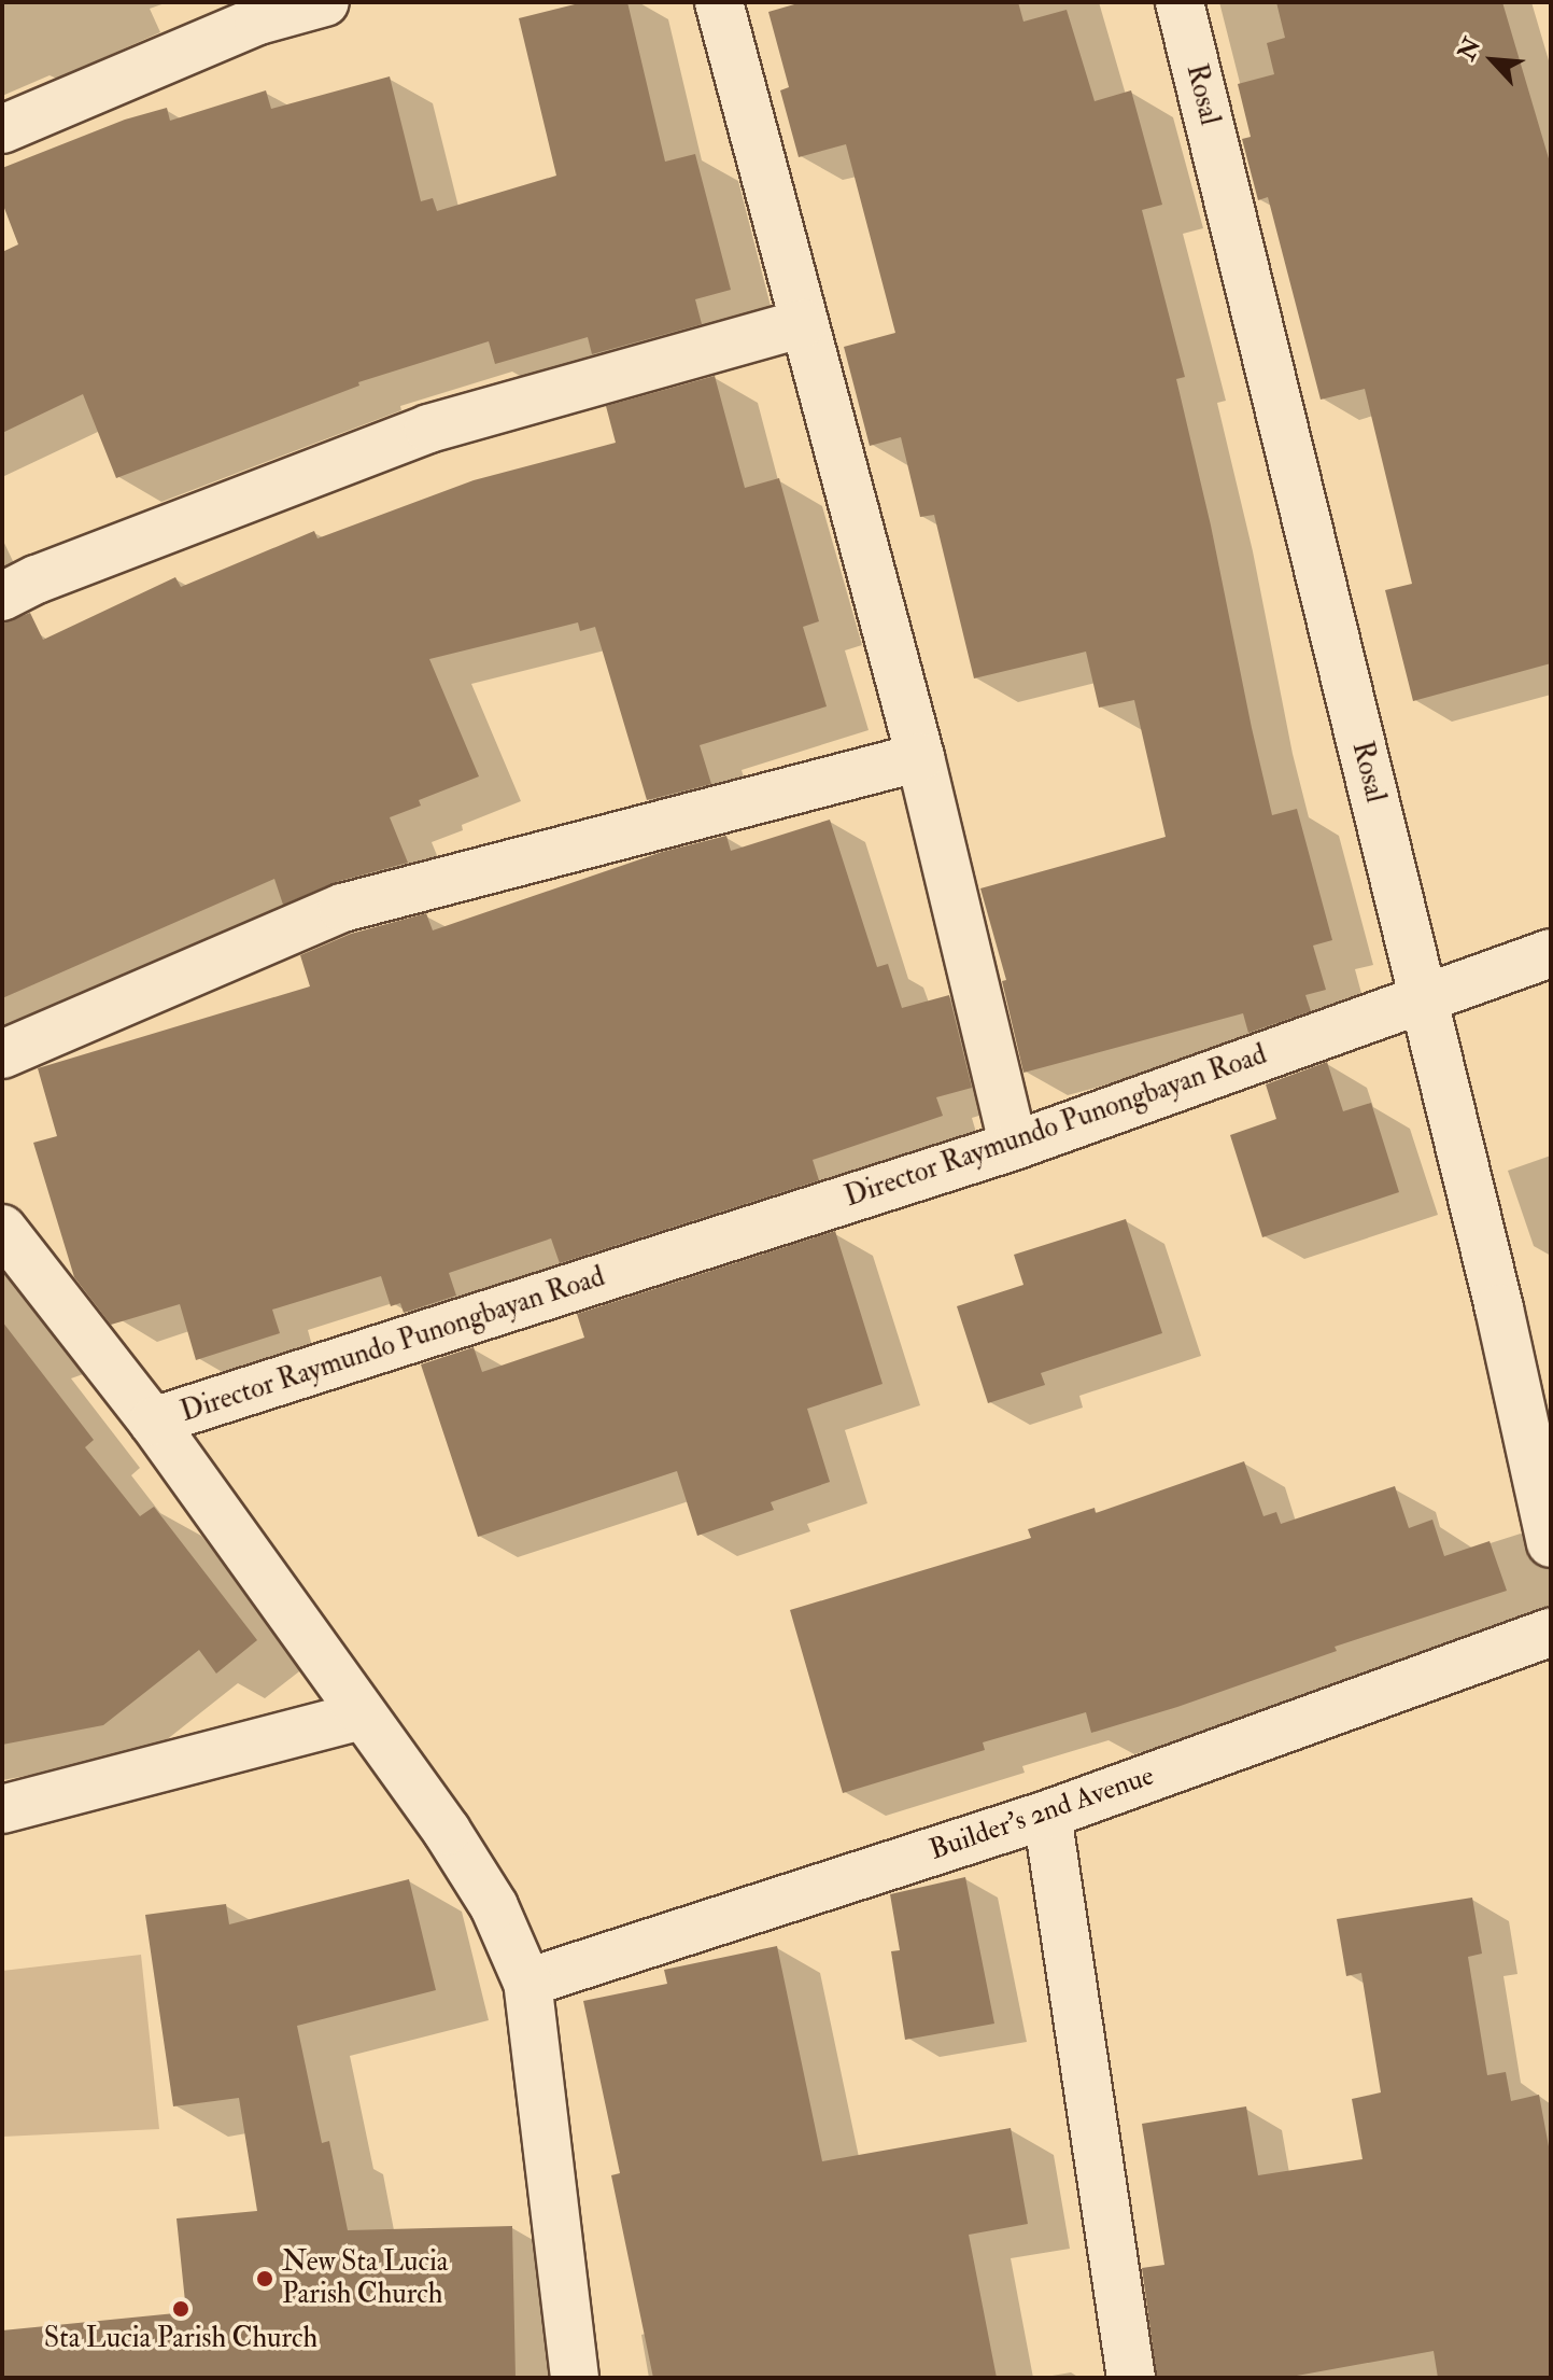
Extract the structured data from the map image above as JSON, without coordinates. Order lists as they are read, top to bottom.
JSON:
{
  "streets": {
    "street": ["Rosal", "Director Raymundo Punongbayan Road", "Builder's 2nd Avenue"]
  },
  "crossings": [
    ["Rosal", "Director Raymundo Punongbayan Road"],
    ["Director Raymundo Punongbayan Road", "Builder's 2nd Avenue"]
  ],
  "places": ["New Sta Lucia Parish Church", "Sta Lucia Parish Church"],
  "north": "top left"
}
